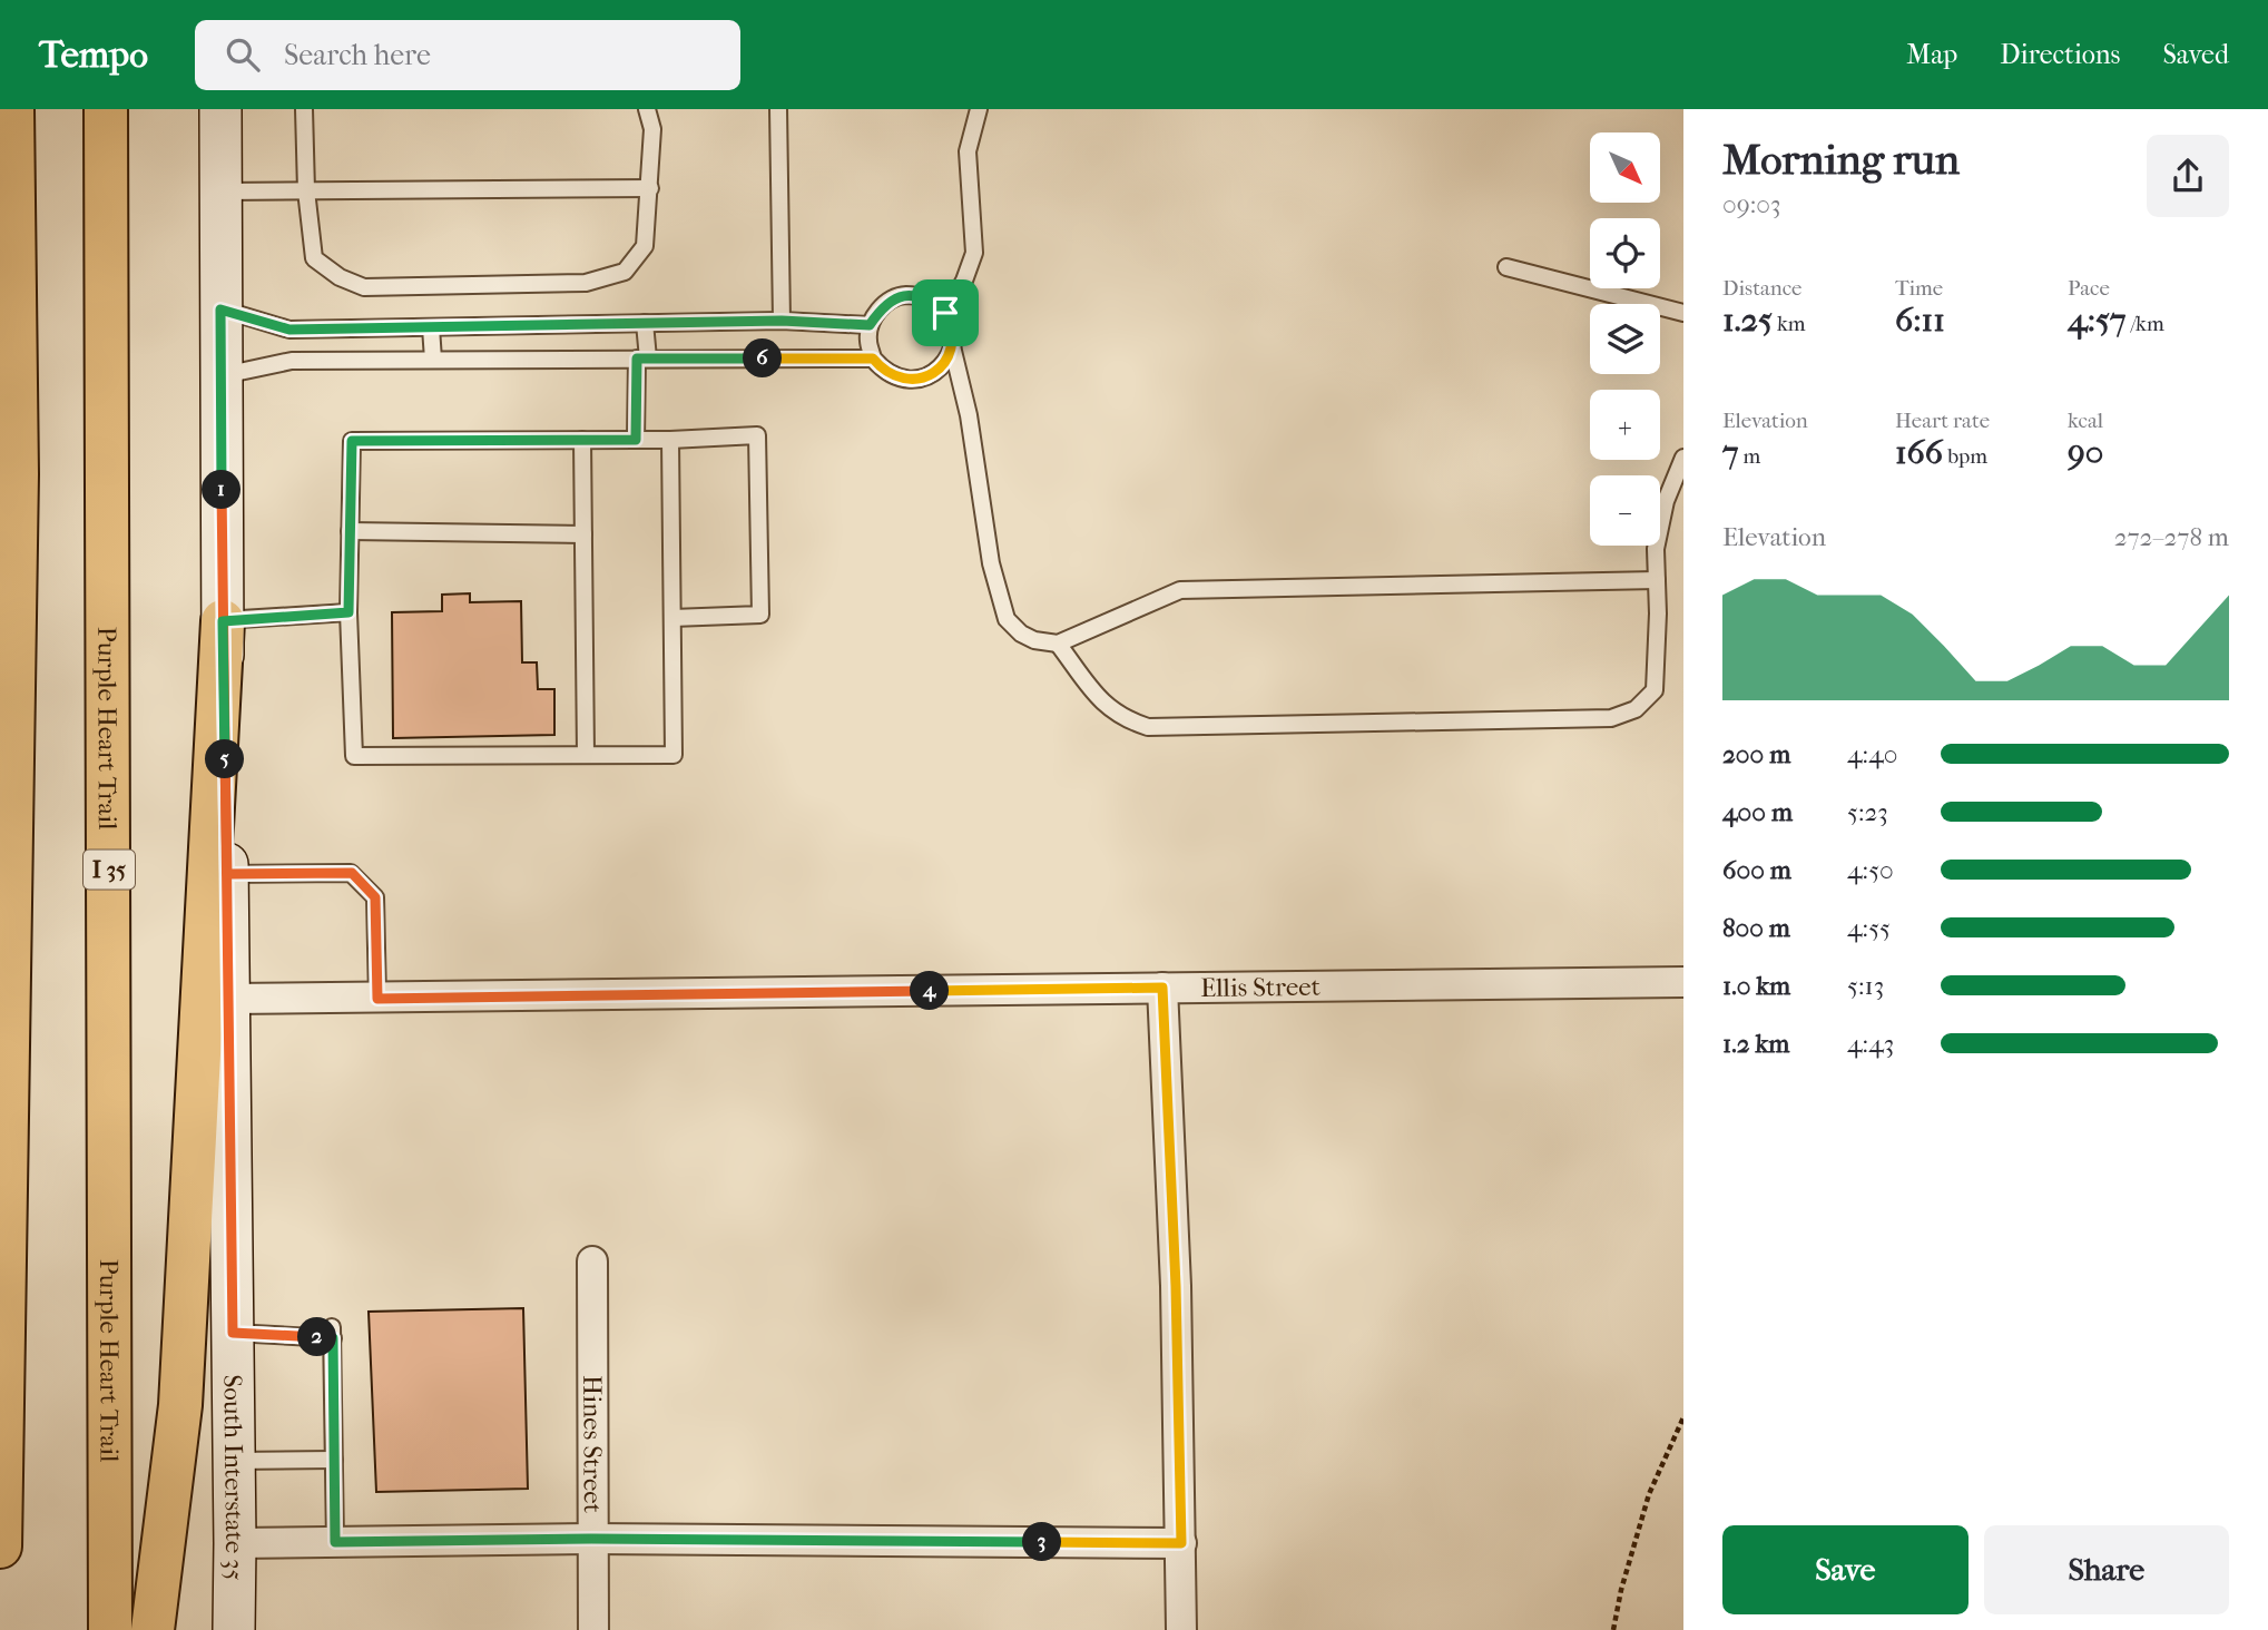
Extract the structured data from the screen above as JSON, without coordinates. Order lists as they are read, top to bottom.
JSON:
{
  "streets": {
    "highway": ["Purple Heart Trail", "I 35"],
    "main road": ["South Interstate 35"],
    "street": ["Ellis Street", "Hines Street"]
  },
  "crossings": [
    ["Ellis Street", "South Interstate 35"]
  ],
  "north": "bottom right",
  "page": {
    "header": "Tempo",
    "search": "Search here",
    "nav": ["Map", "Directions", "Saved"],
    "heading": ["Morning run", "09:03"],
    "map_buttons": ["+", "−"],
    "stats": [
      ["Distance", "1.25 km"],
      ["Time", "6:11"],
      ["Pace", "4:57 /km"],
      ["Elevation", "7 m"],
      ["Heart rate", "166 bpm"],
      ["kcal", "90"]
    ],
    "pins": [
      "6",
      "1",
      "5",
      "4",
      "2",
      "3"
    ],
    "chart": ["Elevation", "272–278 m"],
    "list": [
      {
        "name": "200 m",
        "note": "4:40"
      },
      {
        "name": "400 m",
        "note": "5:23"
      },
      {
        "name": "600 m",
        "note": "4:50"
      },
      {
        "name": "800 m",
        "note": "4:55"
      },
      {
        "name": "1.0 km",
        "note": "5:13"
      },
      {
        "name": "1.2 km",
        "note": "4:43"
      }
    ],
    "buttons": ["Save", "Share"]
  }
}
